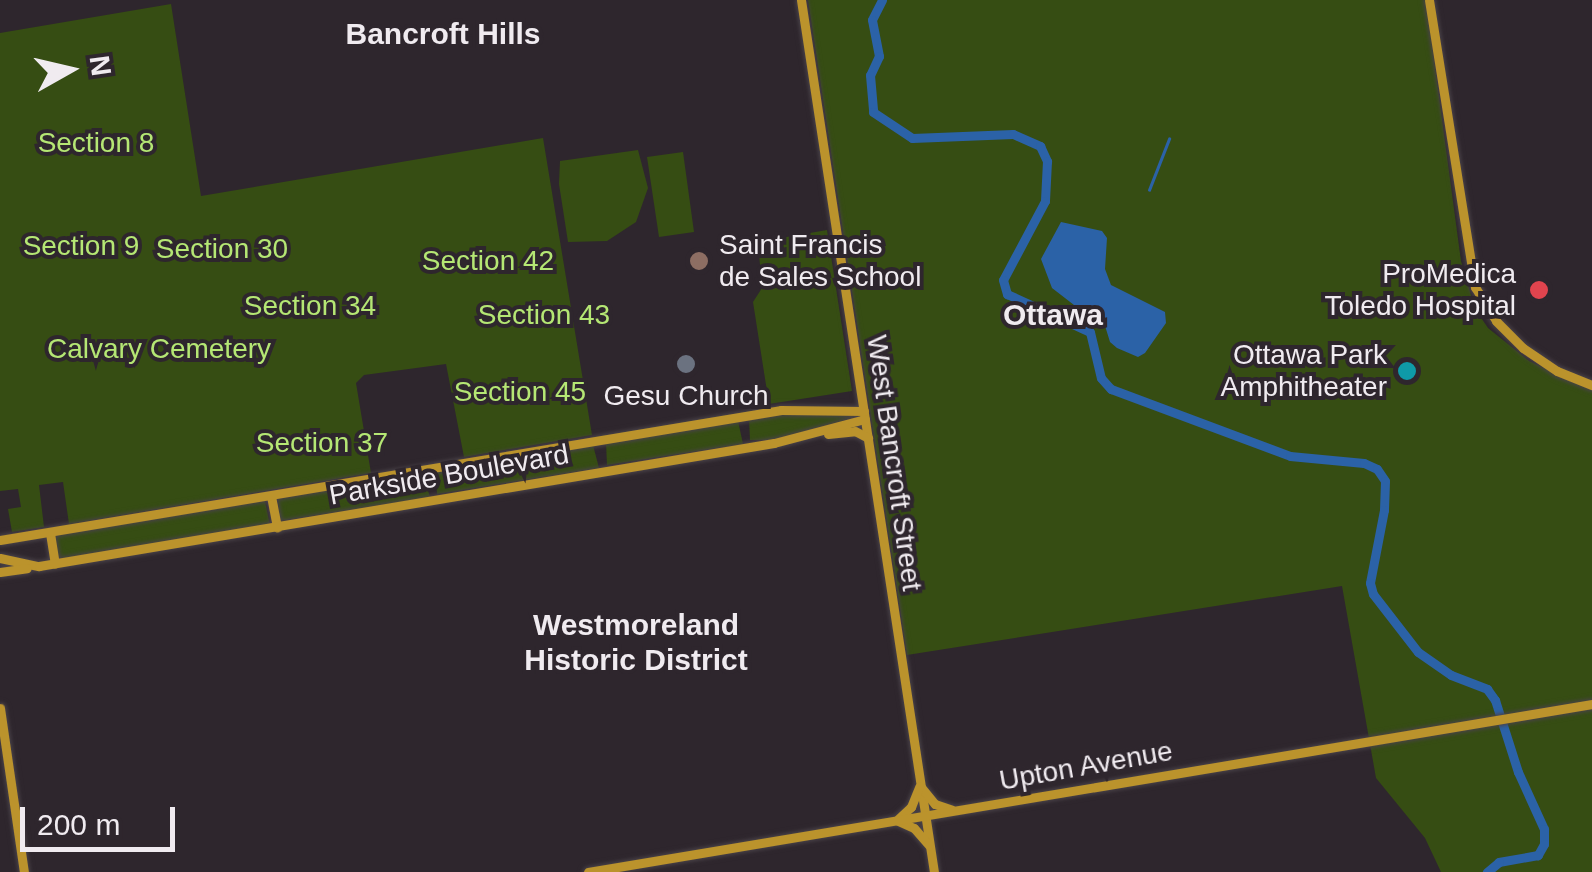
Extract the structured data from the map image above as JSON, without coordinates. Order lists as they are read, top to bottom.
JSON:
{
  "streets": {
    "street": ["West Bancroft Street", "Parkside Boulevard", "Upton Avenue"]
  },
  "crossings": [
    ["West Bancroft Street", "Parkside Boulevard"],
    ["West Bancroft Street", "Upton Avenue"]
  ],
  "districts": ["Bancroft Hills", "Ottawa", "Westmoreland Historic District"],
  "parks": [
    "Section 8",
    "Section 9",
    "Section 30",
    "Section 42",
    "Section 34",
    "Section 43",
    "Calvary Cemetery",
    "Section 45",
    "Section 37"
  ],
  "places": [
    "Saint Francis de Sales School",
    "ProMedica Toledo Hospital",
    "Gesu Church",
    "Ottawa Park Amphitheater"
  ],
  "scale_bar": "200 m",
  "north": "right"
}
